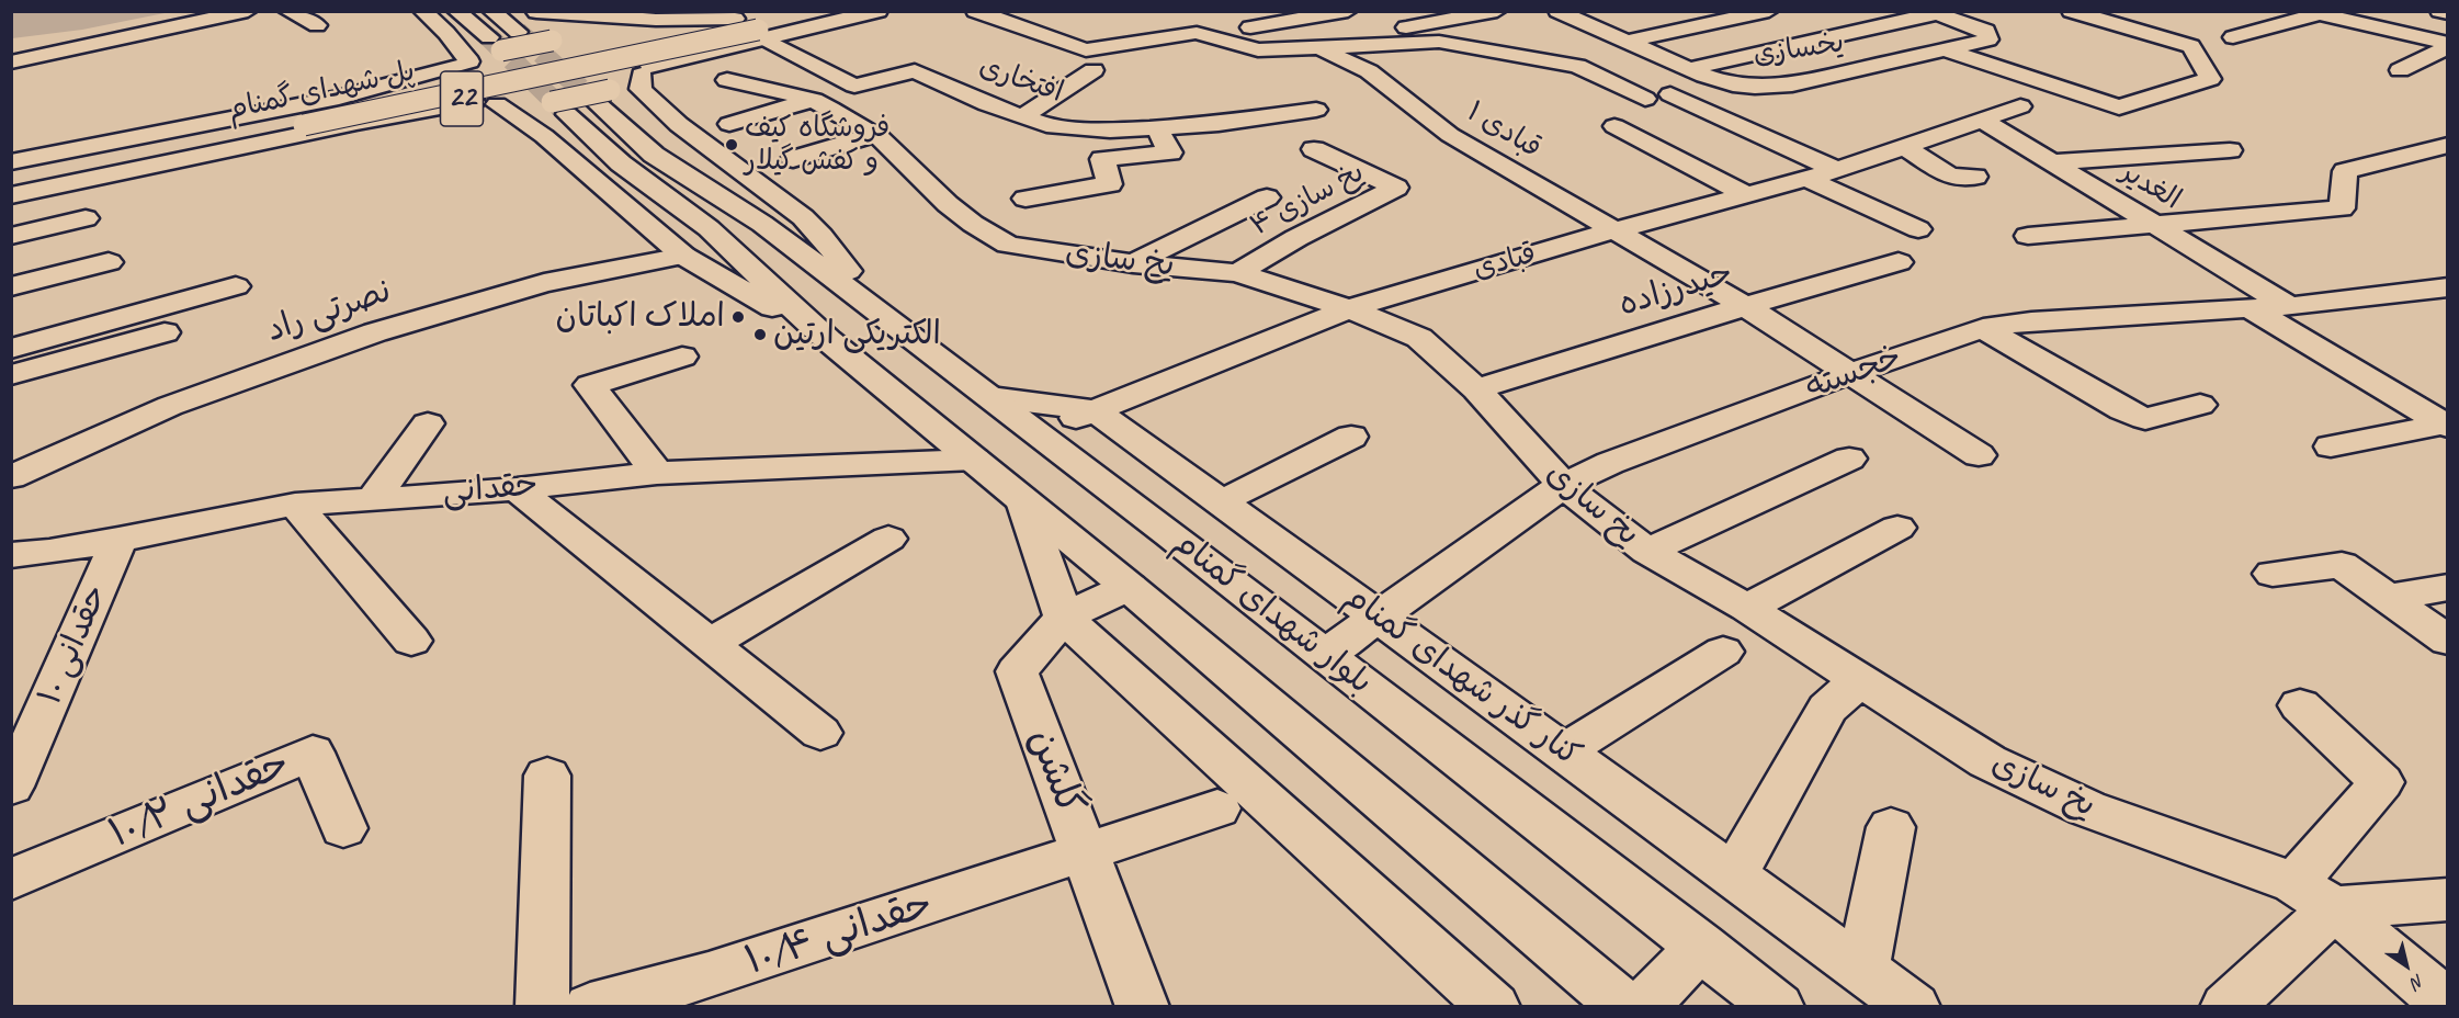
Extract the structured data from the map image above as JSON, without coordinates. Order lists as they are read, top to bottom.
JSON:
{
  "streets": {
    "main road": [
      "یخسازی",
      "افتخاری",
      "پل شهدای گمنام",
      "22",
      "قبادی ۱",
      "الغدیر",
      "یخ سازی ۴",
      "یخ سازی",
      "قبادی",
      "حیدرزاده",
      "نصرتی راد",
      "خجسته",
      "حقدانی",
      "بلوار شهدای گمنام",
      "حقدانی ۱۰",
      "کنار گذر شهدای گمنام",
      "گلشن",
      "حقدانی ۱۰/۲",
      "حقدانی ۱۰/۴"
    ]
  },
  "crossings": [
    ["افتخاری", "22"],
    ["22", "بلوار شهدای گمنام"],
    ["قبادی ۱", "قبادی"],
    ["قبادی ۱", "حیدرزاده"],
    ["قبادی ۱", "خجسته"],
    ["الغدیر", "قبادی"],
    ["الغدیر", "خجسته"],
    ["یخ سازی ۴", "یخ سازی"],
    ["یخ سازی", "قبادی"],
    ["یخ سازی", "حیدرزاده"],
    ["یخ سازی", "خجسته"],
    ["قبادی", "بلوار شهدای گمنام"],
    ["قبادی", "کنار گذر شهدای گمنام"],
    ["خجسته", "بلوار شهدای گمنام"],
    ["خجسته", "کنار گذر شهدای گمنام"],
    ["حقدانی", "بلوار شهدای گمنام"],
    ["حقدانی", "حقدانی ۱۰"],
    ["بلوار شهدای گمنام", "کنار گذر شهدای گمنام"],
    ["بلوار شهدای گمنام", "گلشن"],
    ["گلشن", "حقدانی ۱۰/۴"]
  ],
  "places": ["فروشگاه کیف و کفش گیلار", "املاک اکباتان", "الکتریکی ارتین"],
  "north": "bottom right"
}
